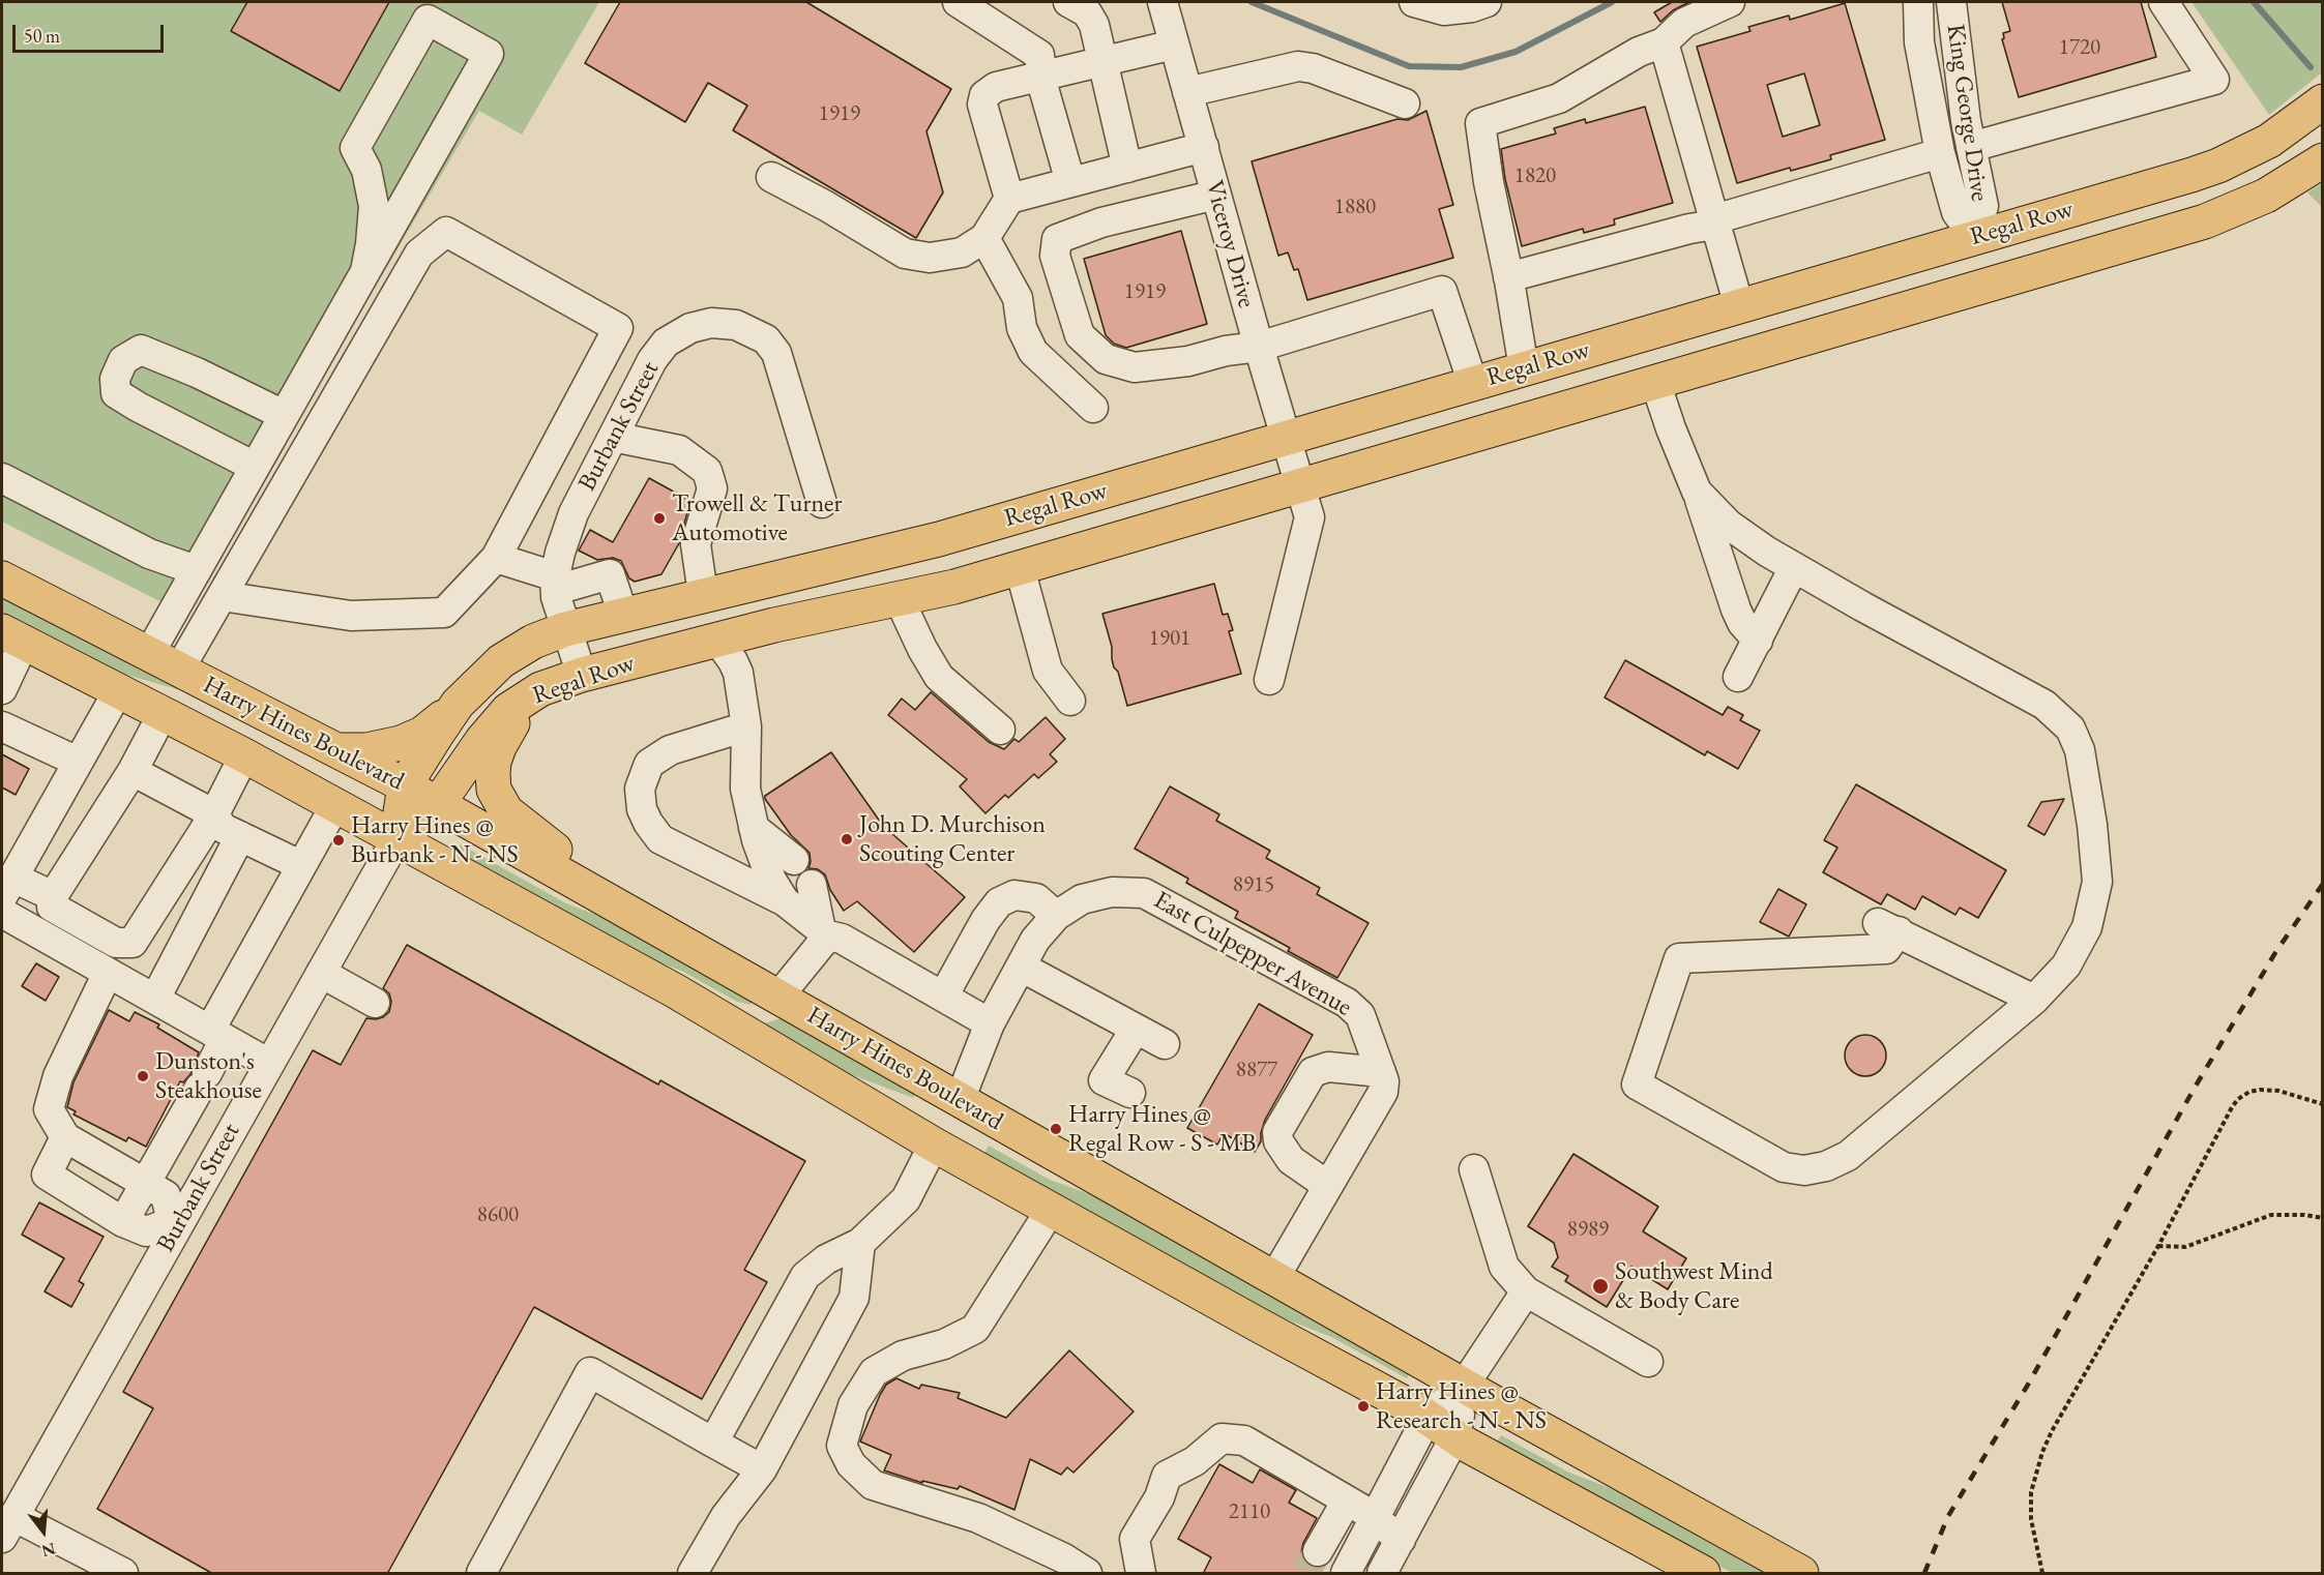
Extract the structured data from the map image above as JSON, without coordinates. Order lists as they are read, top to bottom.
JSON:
{
  "streets": {
    "main road": ["Regal Row", "Harry Hines Boulevard"],
    "street": [
      "King George Drive",
      "Viceroy Drive",
      "Burbank Street",
      "East Culpepper Avenue"
    ]
  },
  "crossings": [
    ["King George Drive", "Regal Row"],
    ["Regal Row", "Viceroy Drive"],
    ["Regal Row", "Burbank Street"],
    ["Regal Row", "Harry Hines Boulevard"],
    ["Burbank Street", "Harry Hines Boulevard"],
    ["Harry Hines Boulevard", "East Culpepper Avenue"]
  ],
  "places": [
    "Trowell & Turner Automotive",
    "John D. Murchison Scouting Center",
    "Harry Hines @ Burbank - N - NS",
    "Dunston's Steakhouse",
    "Harry Hines @ Regal Row - S - MB",
    "Southwest Mind & Body Care",
    "Harry Hines @ Research - N - NS"
  ],
  "house_numbers": [
    "1720",
    "1919",
    "1820",
    "1880",
    "1919",
    "1901",
    "8915",
    "8877",
    "8600",
    "8989",
    "2110"
  ],
  "scale_bar": "50 m",
  "north": "bottom"
}
